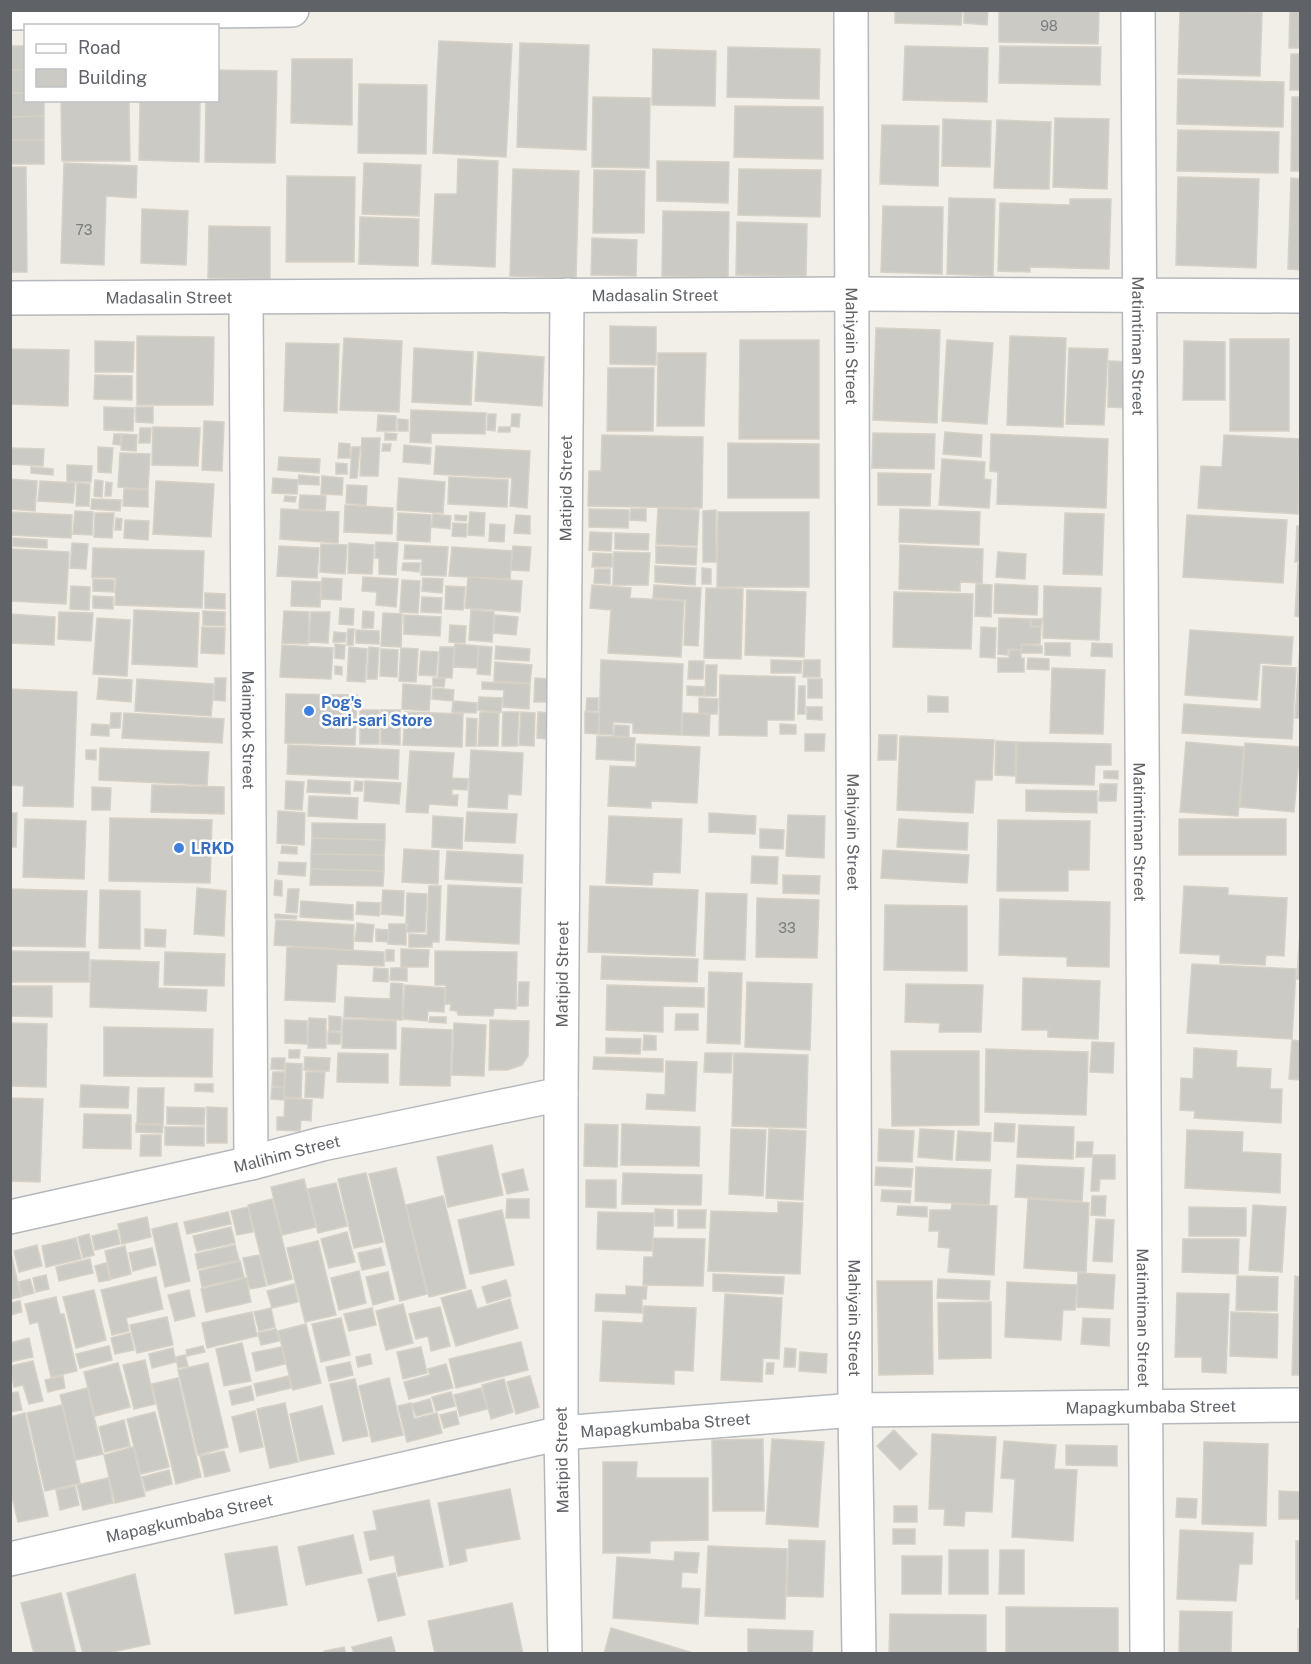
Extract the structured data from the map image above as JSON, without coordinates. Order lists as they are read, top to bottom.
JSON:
{
  "streets": {
    "street": [
      "Madasalin Street",
      "Mahiyain Street",
      "Matimtiman Street",
      "Matipid Street",
      "Maimpok Street",
      "Malihim Street",
      "Mapagkumbaba Street"
    ]
  },
  "crossings": [
    ["Madasalin Street", "Mahiyain Street"],
    ["Madasalin Street", "Matimtiman Street"],
    ["Madasalin Street", "Matipid Street"],
    ["Madasalin Street", "Maimpok Street"],
    ["Mahiyain Street", "Mapagkumbaba Street"],
    ["Matimtiman Street", "Mapagkumbaba Street"],
    ["Matipid Street", "Malihim Street"],
    ["Matipid Street", "Mapagkumbaba Street"],
    ["Maimpok Street", "Malihim Street"]
  ],
  "places": ["Pog's Sari-sari Store", "LRKD"],
  "house_numbers": ["98", "73", "33"],
  "legend": ["Road", "Building"]
}
